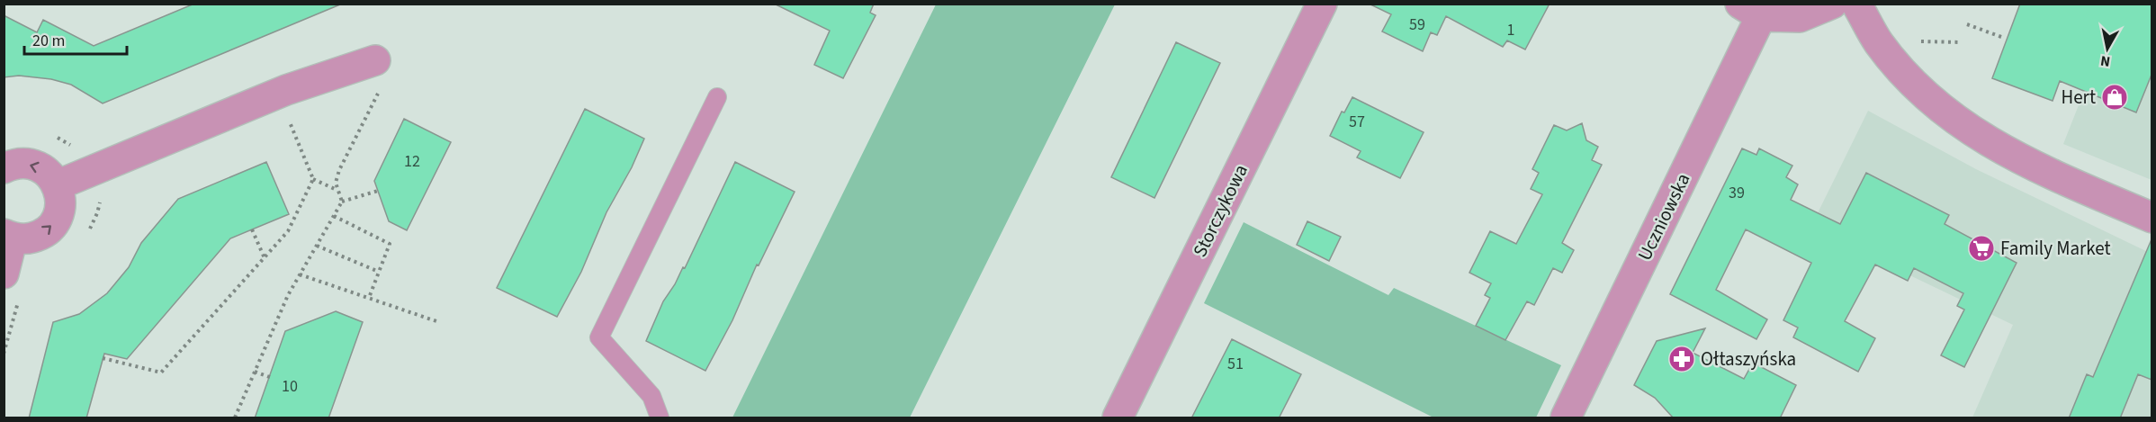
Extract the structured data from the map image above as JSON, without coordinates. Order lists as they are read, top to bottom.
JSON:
{
  "streets": {
    "street": ["Storczykowa", "Uczniowska"]
  },
  "places": {
    "shop": ["Hert"],
    "supermarket": ["Family Market"],
    "pharmacy": ["Ołtaszyńska"]
  },
  "house_numbers": [
    "59",
    "1",
    "57",
    "12",
    "39",
    "51",
    "10"
  ],
  "scale_bar": "20 m",
  "north": "bottom"
}
